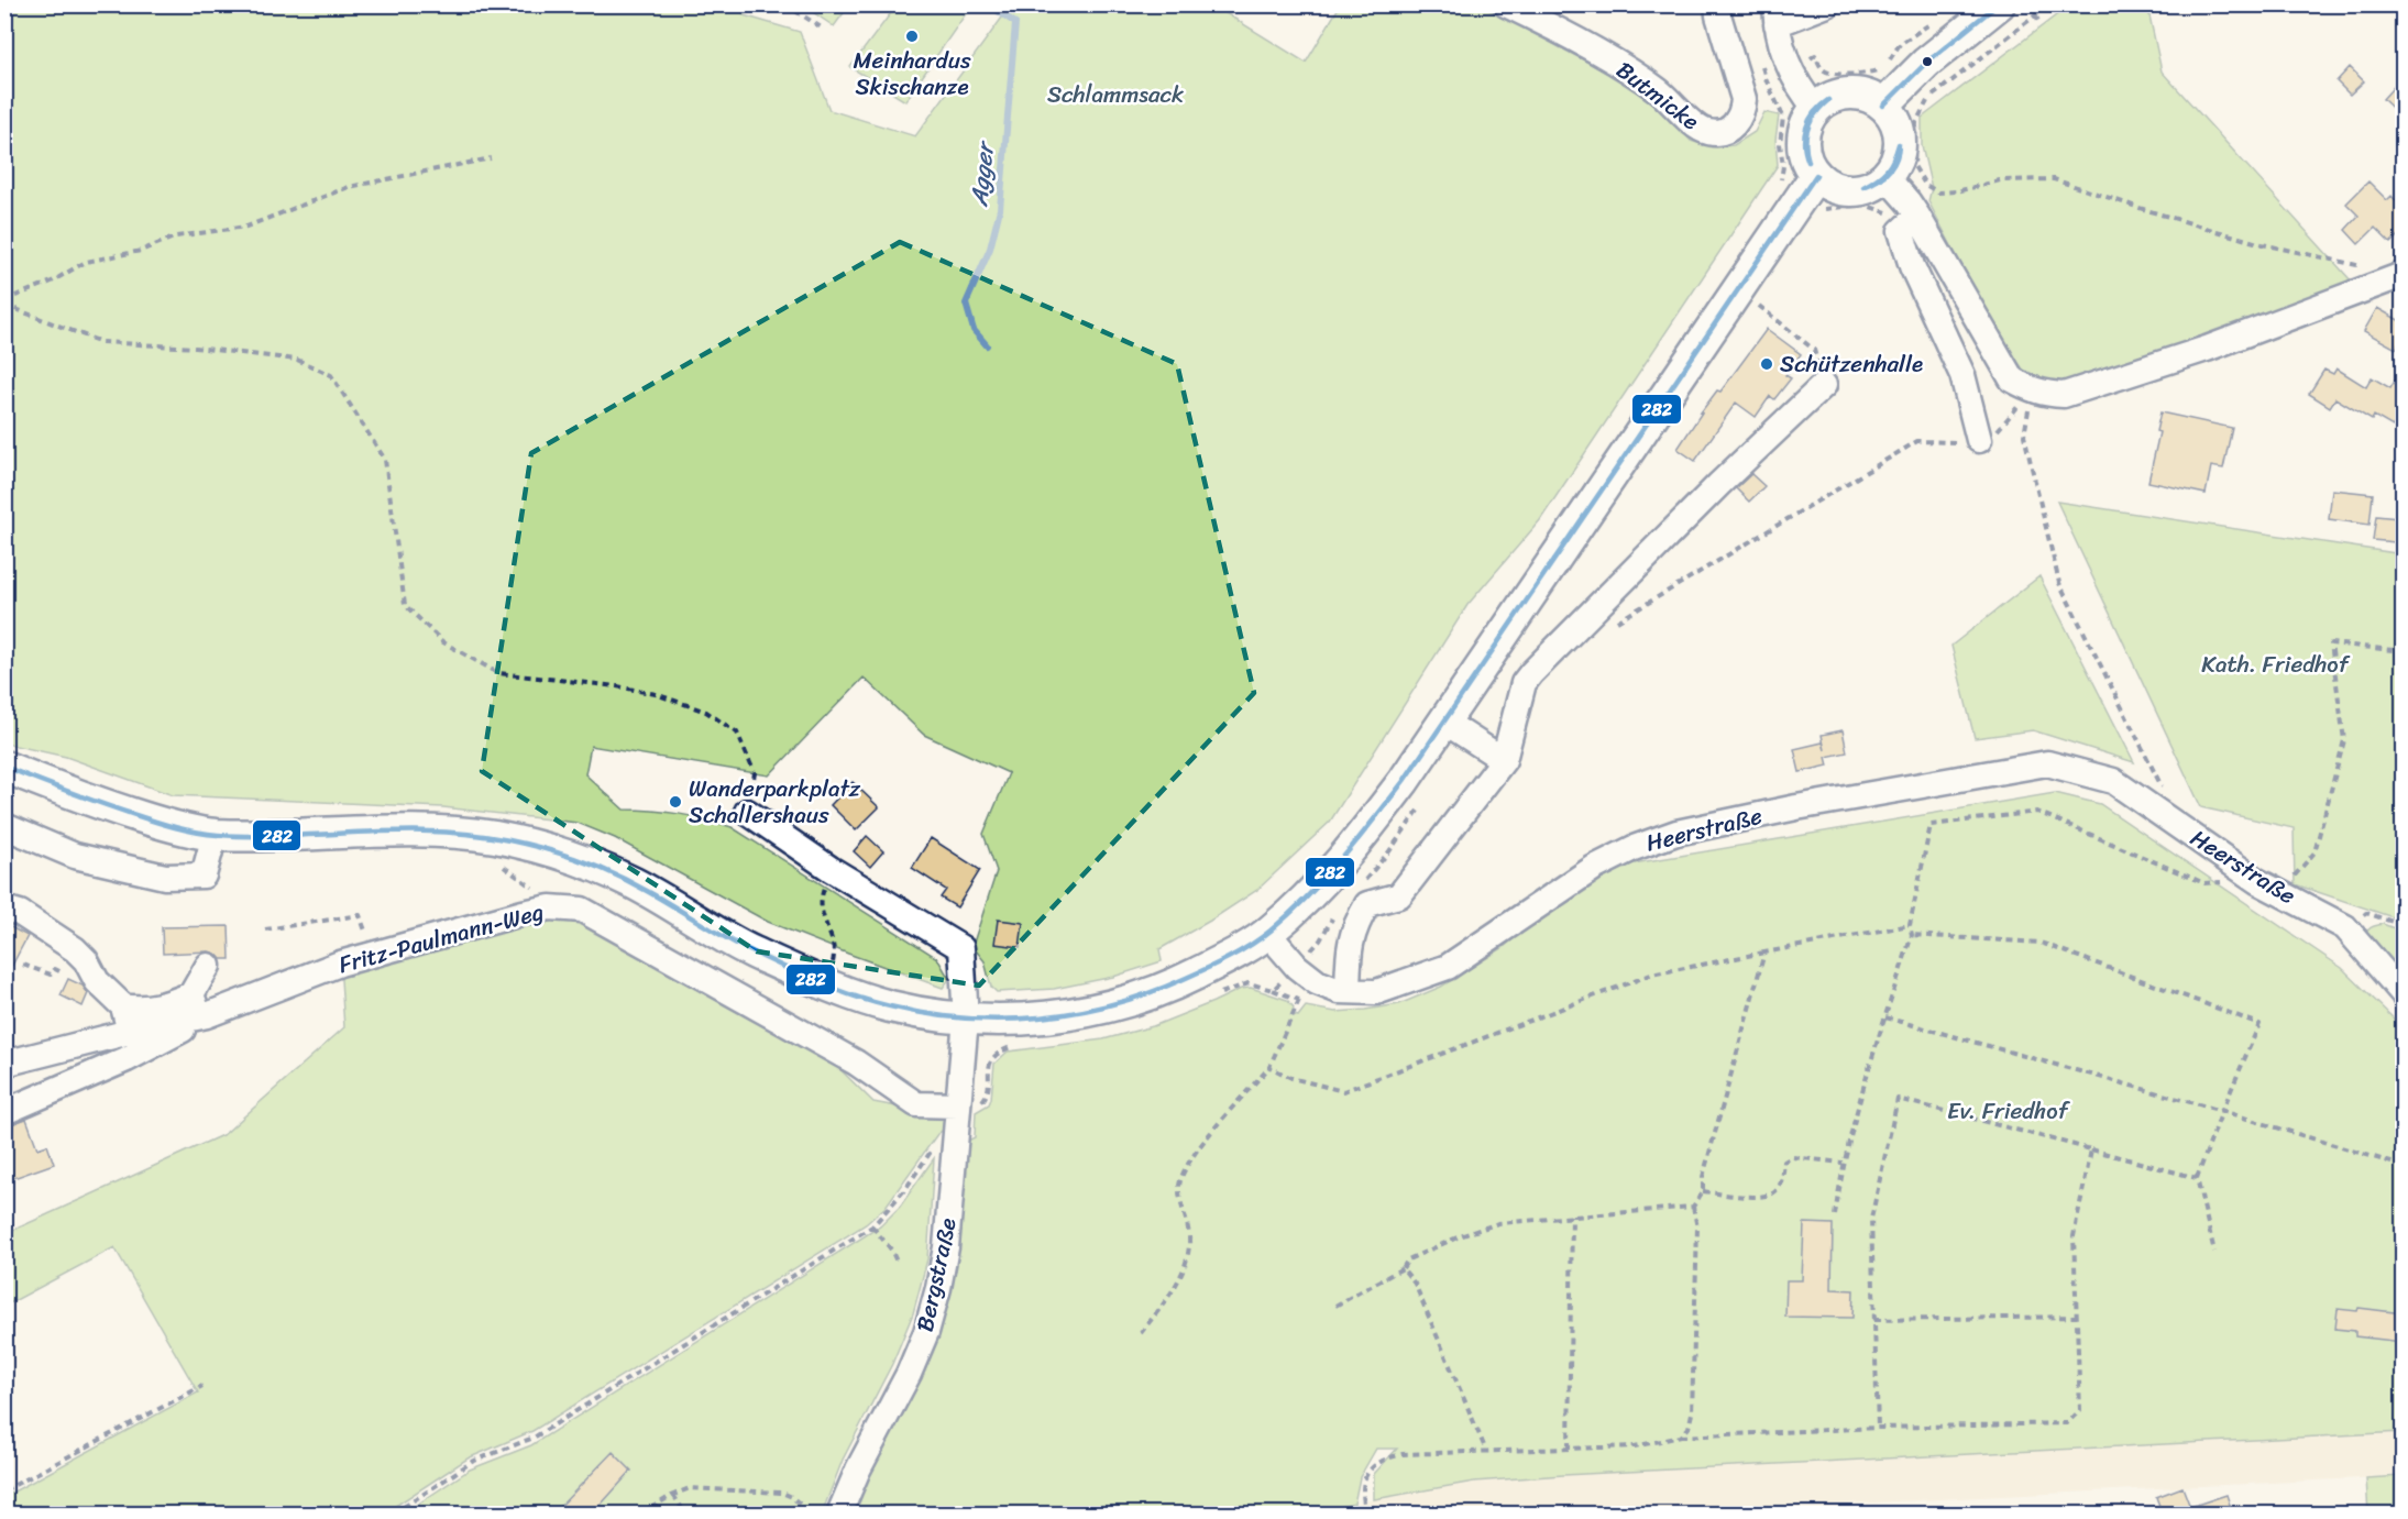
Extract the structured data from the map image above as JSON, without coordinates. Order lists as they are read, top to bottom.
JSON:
{
  "streets": {
    "street": [
      "Butmicke",
      "Heerstraße",
      "Fritz-Paulmann-Weg",
      "Bergstraße"
    ]
  },
  "crossings": [
    ["Fritz-Paulmann-Weg", "Bergstraße"]
  ],
  "water": ["Agger"],
  "parks": ["Schlammsack", "Kath. Friedhof", "Ev. Friedhof"],
  "places": ["Meinhardus Skischanze", "Schützenhalle", "Wanderparkplatz Schallershaus"],
  "lines": ["transit line 282"]
}
